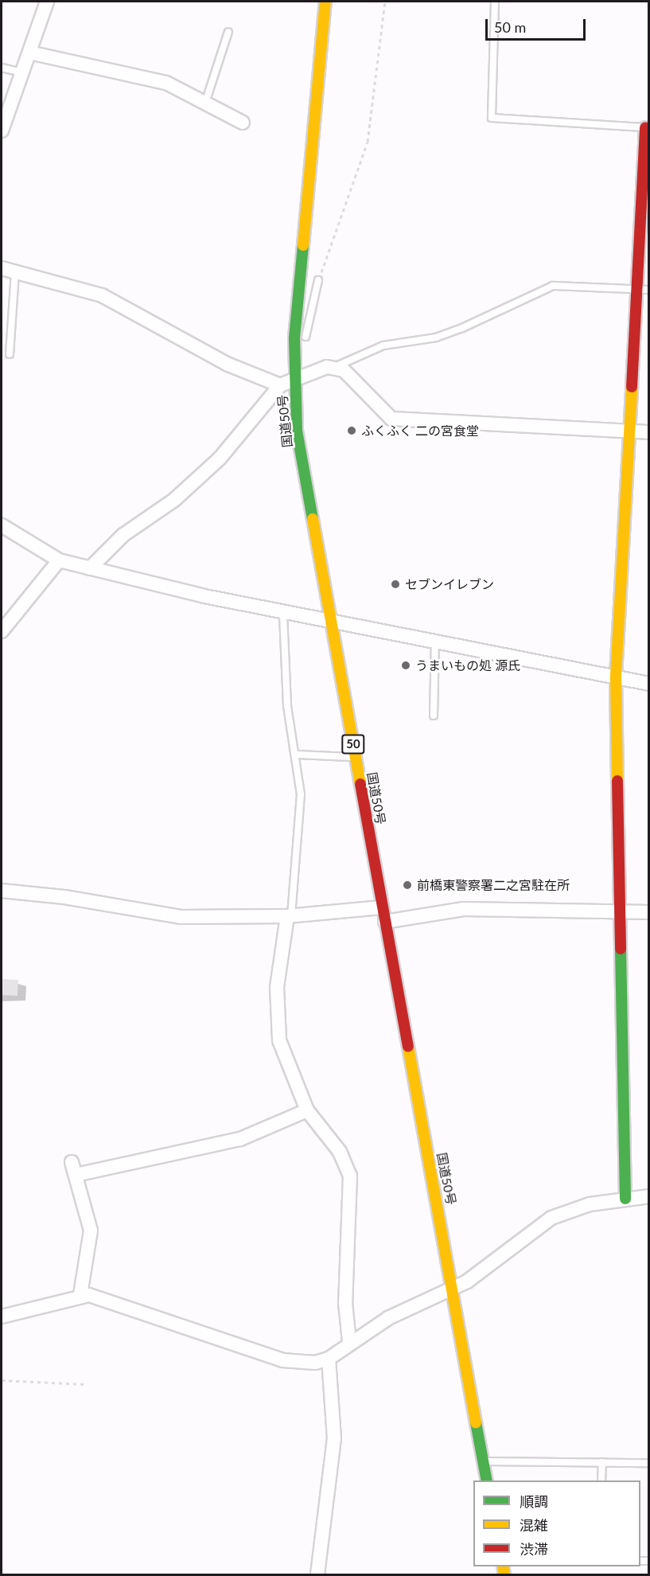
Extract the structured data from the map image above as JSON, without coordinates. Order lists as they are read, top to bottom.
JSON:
{
  "streets": {
    "main road": ["国道50号", "50"]
  },
  "places": [
    "ふくふく 二の宮食堂",
    "セブンイレブン",
    "うまいもの処 源氏",
    "前橋東警察署二之宮駐在所"
  ],
  "legend": ["順調", "混雑", "渋滞"],
  "scale_bar": "50 m"
}
